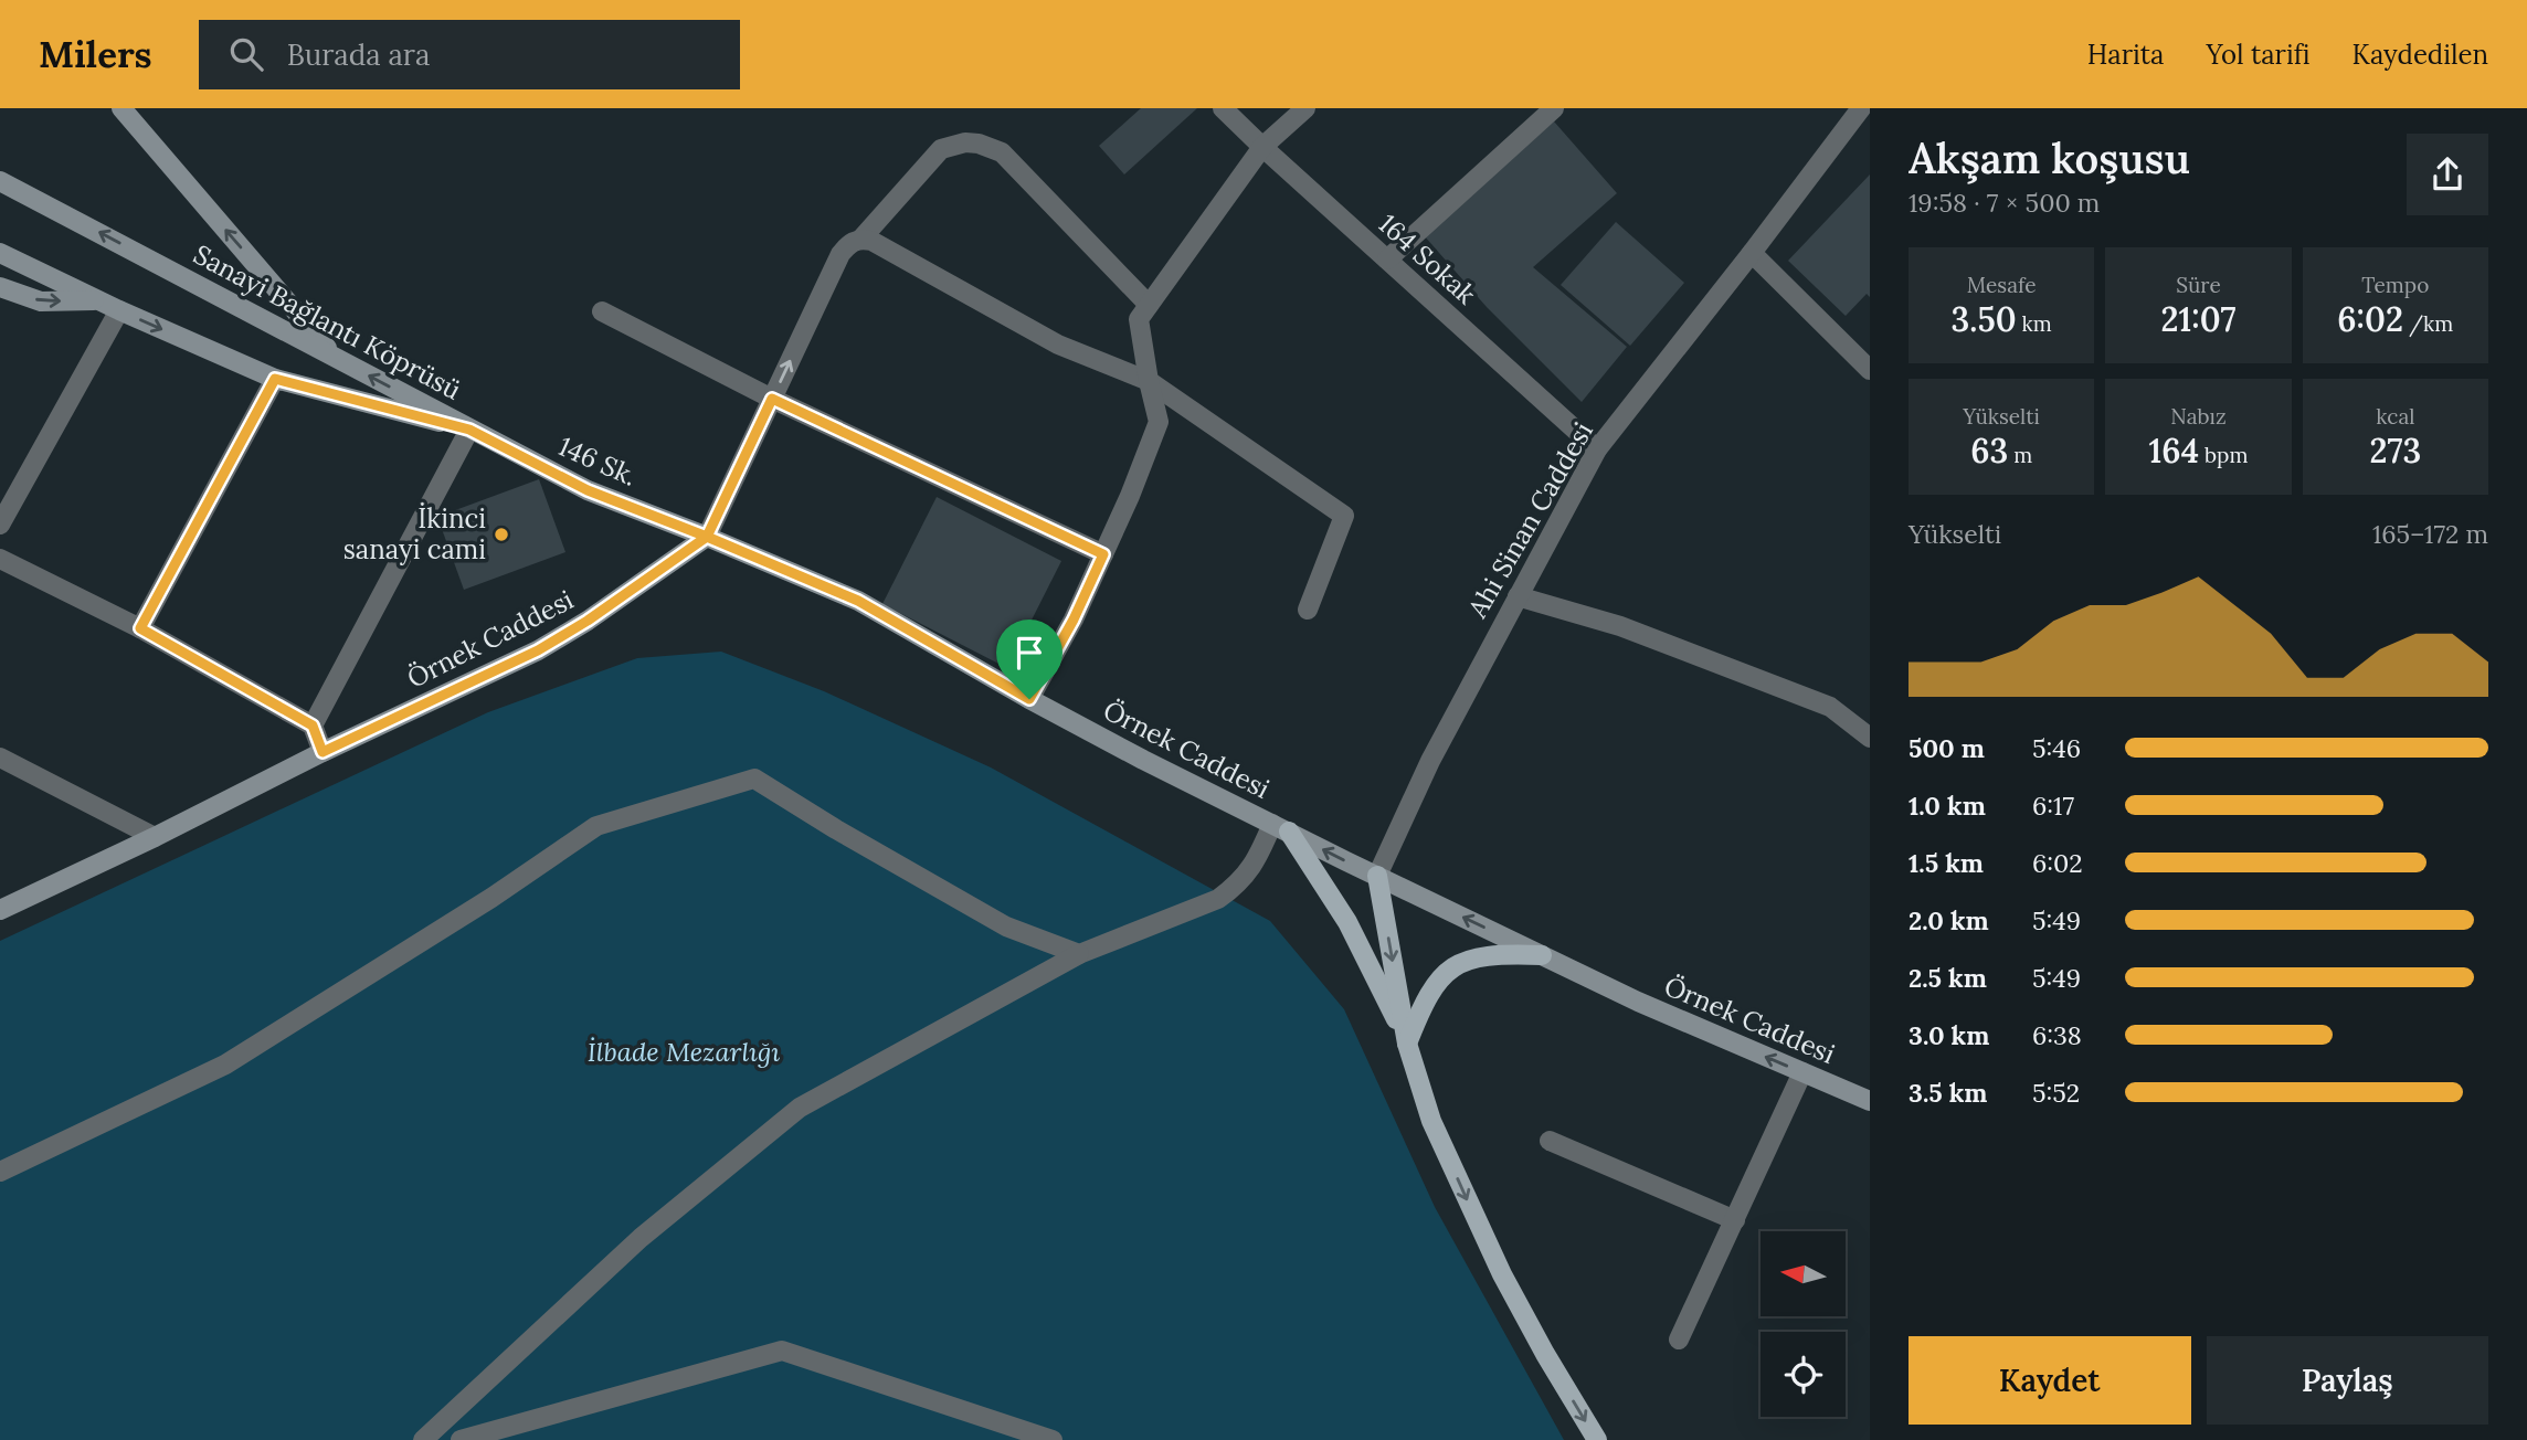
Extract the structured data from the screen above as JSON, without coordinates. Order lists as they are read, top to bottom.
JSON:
{
  "streets": {
    "main road": ["Sanayi Bağlantı Köprüsü", "146 Sk.", "Örnek Caddesi"],
    "street": ["164 Sokak", "Ahi Sinan Caddesi"]
  },
  "crossings": [
    ["164 Sokak", "Ahi Sinan Caddesi"],
    ["Sanayi Bağlantı Köprüsü", "146 Sk."],
    ["146 Sk.", "Örnek Caddesi"],
    ["Ahi Sinan Caddesi", "Örnek Caddesi"]
  ],
  "parks": ["İlbade Mezarlığı"],
  "places": ["İkinci sanayi cami"],
  "north": "left",
  "page": {
    "header": "Milers",
    "search": "Burada ara",
    "nav": ["Harita", "Yol tarifi", "Kaydedilen"],
    "heading": ["Akşam koşusu", "19:58 · 7 × 500 m"],
    "stats": [
      ["Mesafe", "3.50 km"],
      ["Süre", "21:07"],
      ["Tempo", "6:02 /km"],
      ["Yükselti", "63 m"],
      ["Nabız", "164 bpm"],
      ["kcal", "273"]
    ],
    "chart": ["Yükselti", "165–172 m"],
    "list": [
      {
        "name": "500 m",
        "note": "5:46"
      },
      {
        "name": "1.0 km",
        "note": "6:17"
      },
      {
        "name": "1.5 km",
        "note": "6:02"
      },
      {
        "name": "2.0 km",
        "note": "5:49"
      },
      {
        "name": "2.5 km",
        "note": "5:49"
      },
      {
        "name": "3.0 km",
        "note": "6:38"
      },
      {
        "name": "3.5 km",
        "note": "5:52"
      }
    ],
    "buttons": ["Kaydet", "Paylaş"]
  }
}
